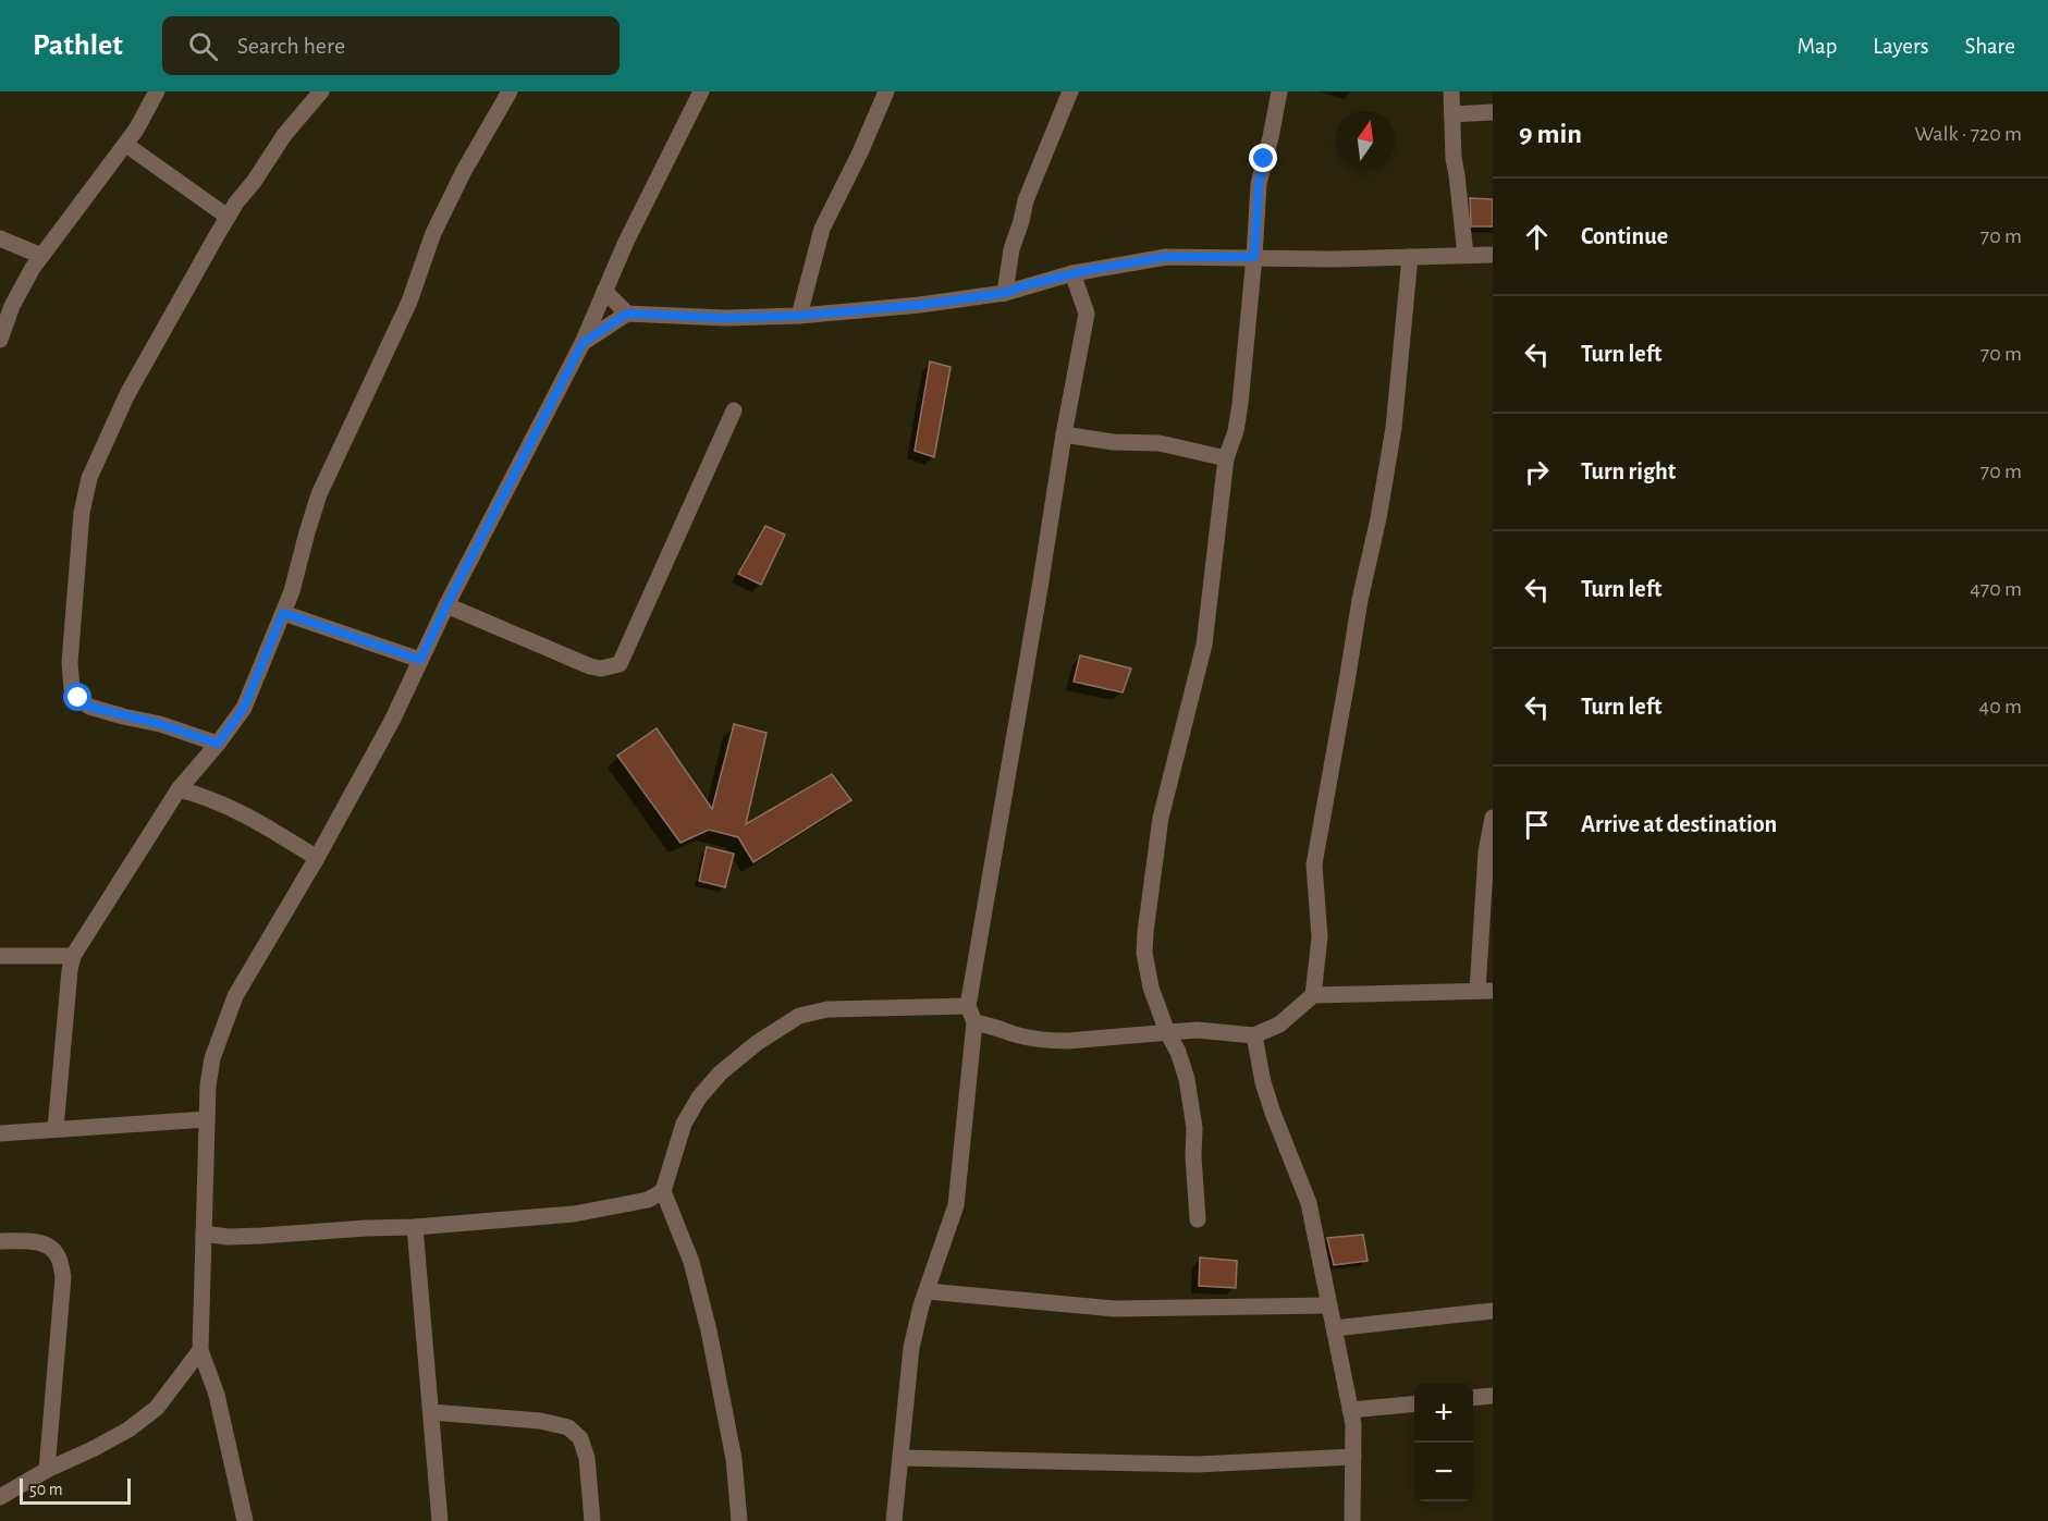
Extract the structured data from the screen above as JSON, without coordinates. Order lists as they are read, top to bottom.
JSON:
{
  "scale_bar": "50 m",
  "north": "top",
  "page": {
    "header": "Pathlet",
    "search": "Search here",
    "nav": ["Map", "Layers", "Share"],
    "heading": ["9 min", "Walk · 720 m"],
    "list": [
      ["Continue", "70 m"],
      ["Turn left", "70 m"],
      ["Turn right", "70 m"],
      ["Turn left", "470 m"],
      ["Turn left", "40 m"],
      "Arrive at destination"
    ],
    "map_buttons": ["+", "−"],
    "scale": "50 m"
  }
}
